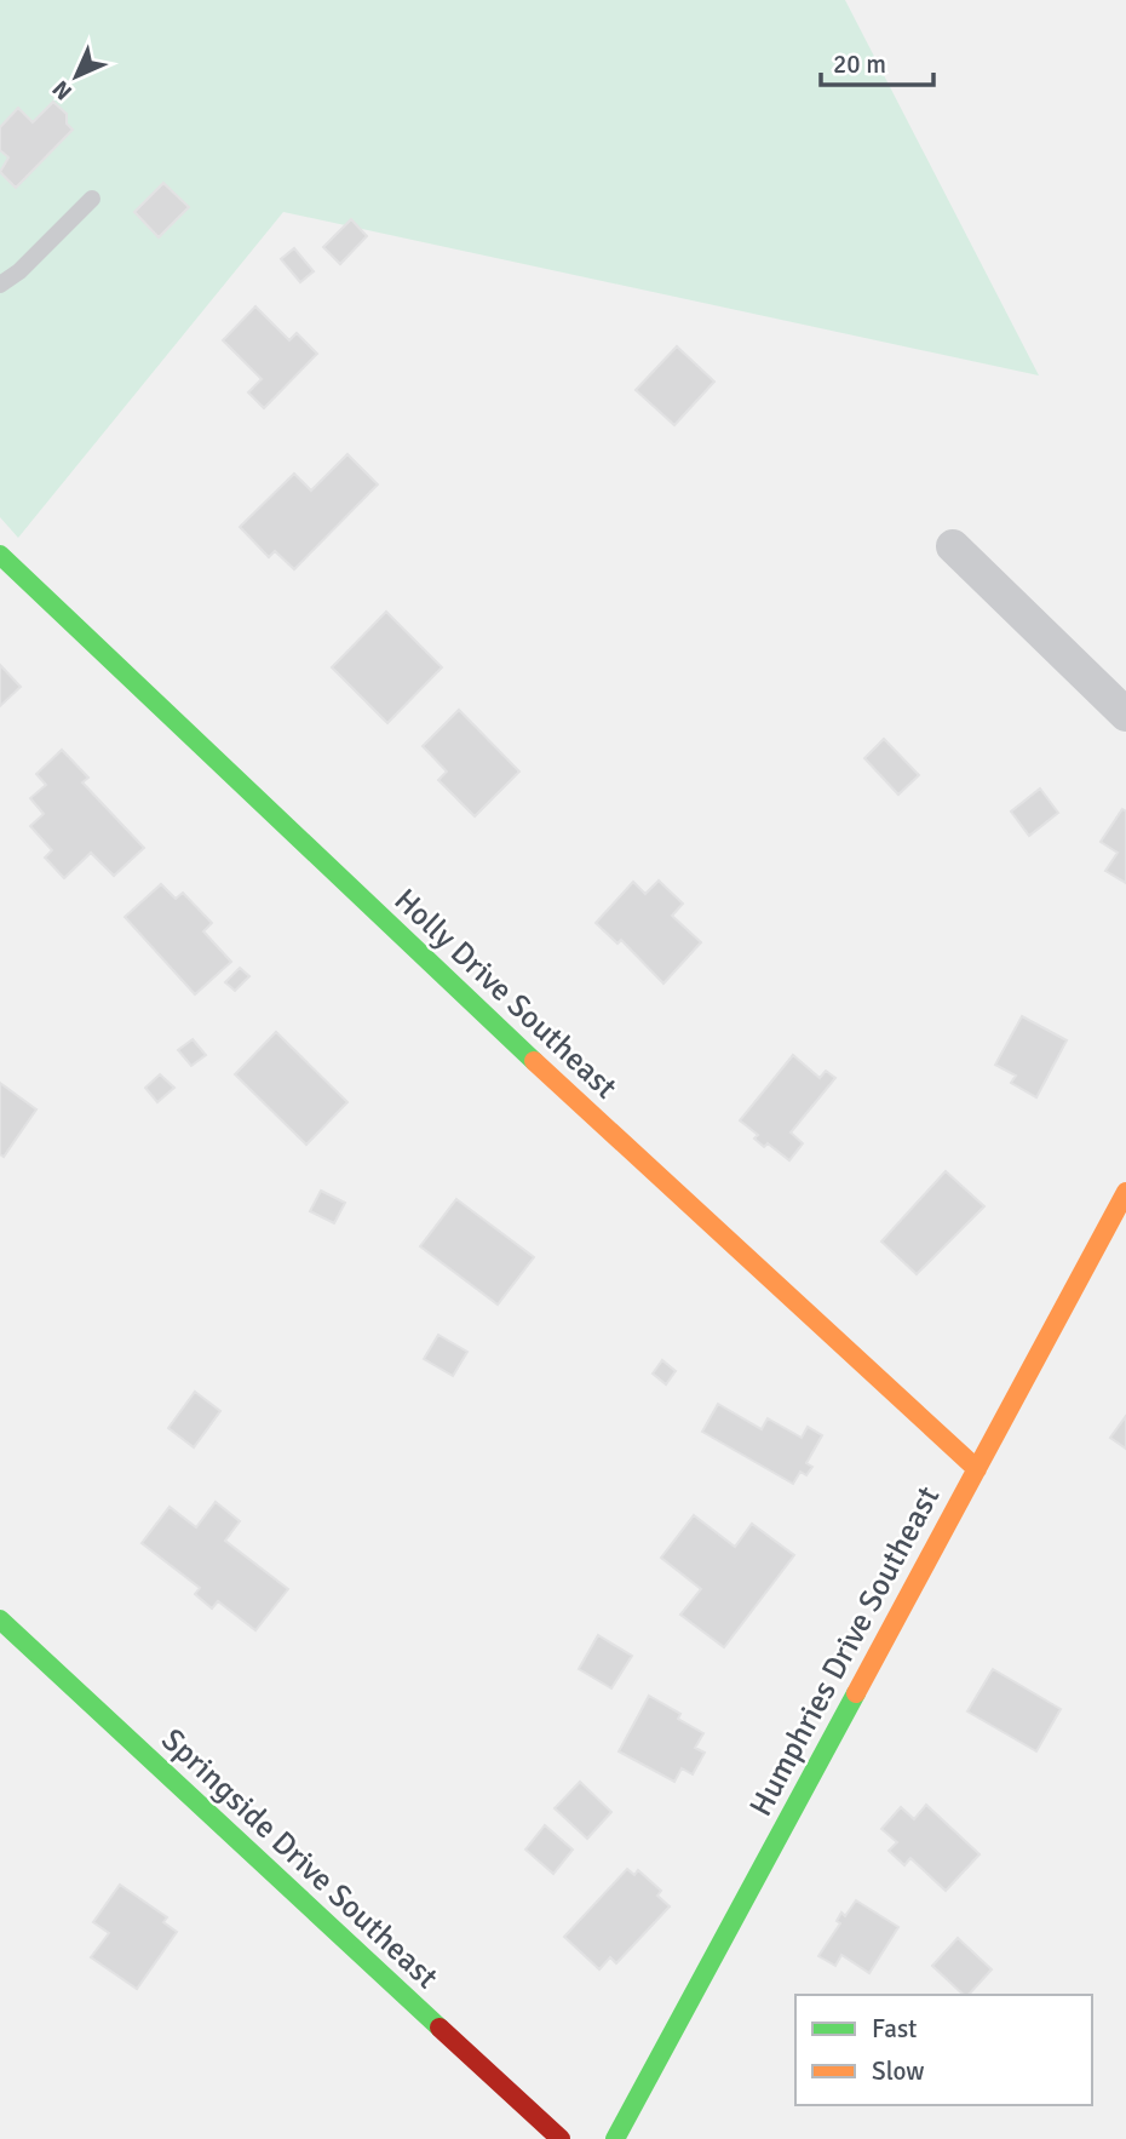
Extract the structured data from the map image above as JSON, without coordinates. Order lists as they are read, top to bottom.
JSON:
{
  "streets": {
    "street": ["Holly Drive Southeast", "Humphries Drive Southeast", "Springside Drive Southeast"]
  },
  "crossings": [
    ["Holly Drive Southeast", "Humphries Drive Southeast"]
  ],
  "legend": ["Fast", "Slow"],
  "scale_bar": "20 m",
  "north": "bottom left"
}
